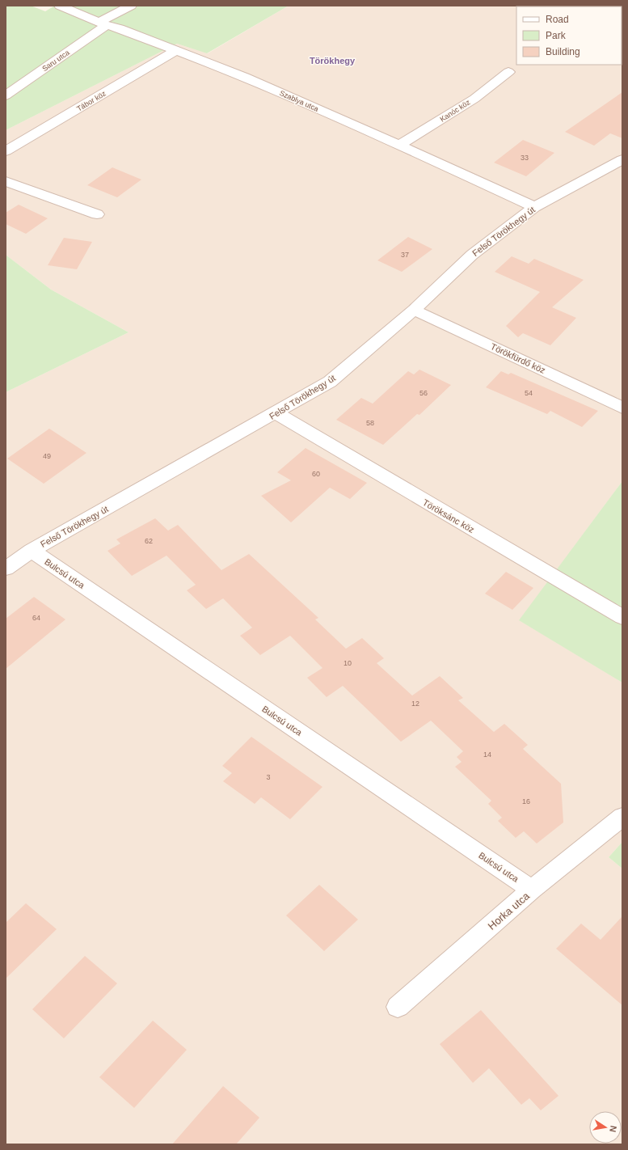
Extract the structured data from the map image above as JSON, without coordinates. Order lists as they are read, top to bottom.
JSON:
{
  "streets": {
    "street": [
      "Saru utca",
      "Tábor köz",
      "Szablya utca",
      "Kanóc köz",
      "Felső Törökhegy út",
      "Törökfürdő köz",
      "Töröksánc köz",
      "Bulcsú utca",
      "Horka utca"
    ]
  },
  "crossings": [
    ["Saru utca", "Szablya utca"],
    ["Tábor köz", "Szablya utca"],
    ["Szablya utca", "Kanóc köz"],
    ["Szablya utca", "Felső Törökhegy út"],
    ["Felső Törökhegy út", "Törökfürdő köz"],
    ["Felső Törökhegy út", "Töröksánc köz"],
    ["Felső Törökhegy út", "Bulcsú utca"],
    ["Bulcsú utca", "Horka utca"]
  ],
  "districts": ["Törökhegy"],
  "house_numbers": [
    "33",
    "37",
    "56",
    "54",
    "58",
    "49",
    "60",
    "62",
    "64",
    "10",
    "12",
    "14",
    "3",
    "16"
  ],
  "legend": ["Road", "Park", "Building"],
  "north": "right"
}
